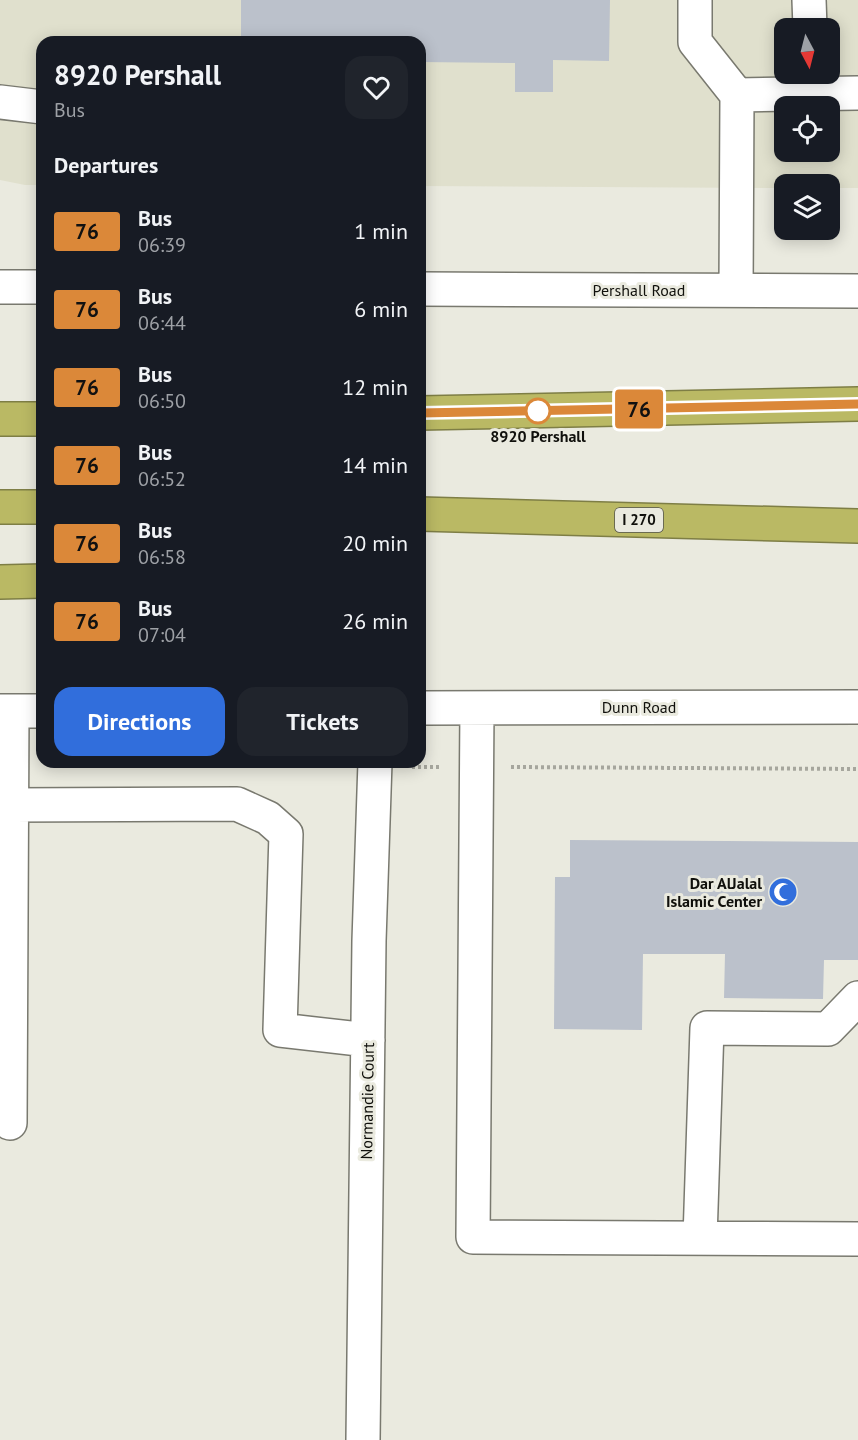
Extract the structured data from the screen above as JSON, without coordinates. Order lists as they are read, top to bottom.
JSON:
{
  "streets": {
    "highway": ["I 270"],
    "street": ["Pershall Road", "Dunn Road", "Normandie Court"]
  },
  "places": {
    "other": ["8920 Pershall"],
    "mosque": ["Dar AlJalal Islamic Center"]
  },
  "lines": ["bus line 76"],
  "north": "bottom",
  "page": {
    "on_map": "76",
    "heading": [
      ["8920 Pershall", "Bus"],
      "Departures"
    ],
    "list": [
      {
        "mark": "76",
        "name": "Bus",
        "note": "06:39",
        "value": "1 min"
      },
      {
        "mark": "76",
        "name": "Bus",
        "note": "06:44",
        "value": "6 min"
      },
      {
        "mark": "76",
        "name": "Bus",
        "note": "06:50",
        "value": "12 min"
      },
      {
        "mark": "76",
        "name": "Bus",
        "note": "06:52",
        "value": "14 min"
      },
      {
        "mark": "76",
        "name": "Bus",
        "note": "06:58",
        "value": "20 min"
      },
      {
        "mark": "76",
        "name": "Bus",
        "note": "07:04",
        "value": "26 min"
      }
    ],
    "buttons": ["Directions", "Tickets"]
  }
}
